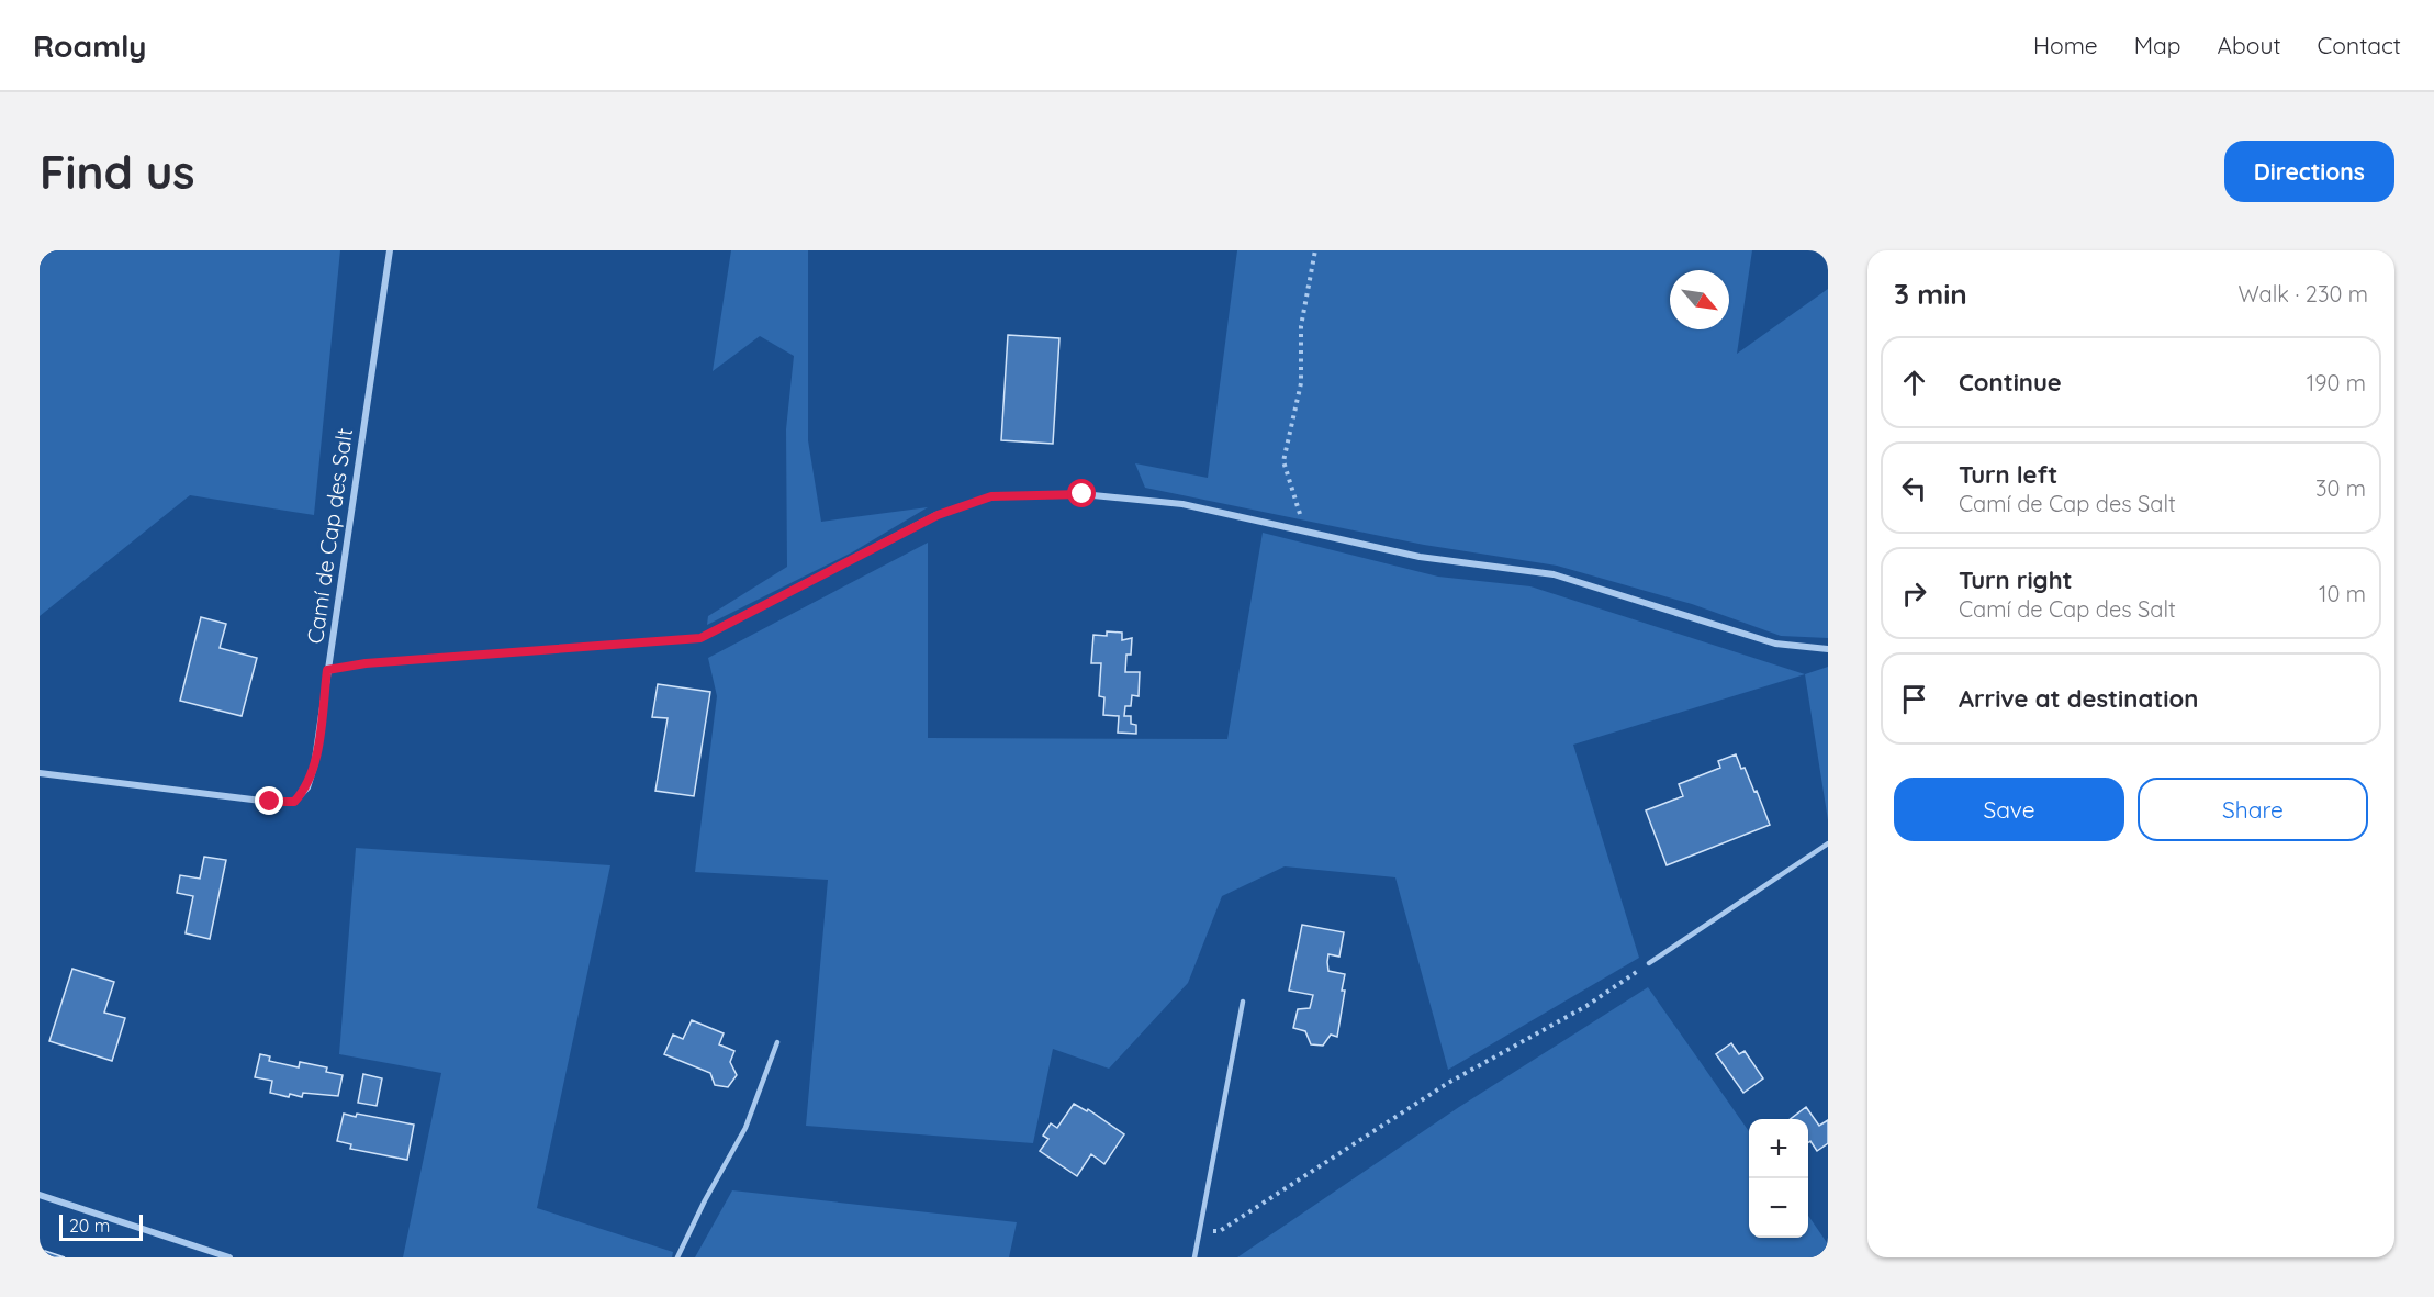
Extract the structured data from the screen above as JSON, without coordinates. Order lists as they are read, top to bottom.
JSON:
{
  "streets": {
    "street": ["Camí de Cap des Salt"]
  },
  "scale_bar": "20 m",
  "north": "bottom right",
  "page": {
    "header": "Roamly",
    "nav": [
      "Home",
      "Map",
      "About",
      "Contact"
    ],
    "buttons": [
      "Directions",
      ["Save", "Share"]
    ],
    "title": "Find us",
    "heading": ["3 min", "Walk · 230 m"],
    "list": [
      ["Continue", "190 m"],
      ["Turn left", "Camí de Cap des Salt", "30 m"],
      ["Turn right", "Camí de Cap des Salt", "10 m"],
      "Arrive at destination"
    ],
    "map_buttons": ["+", "−"],
    "scale": "20 m"
  }
}
